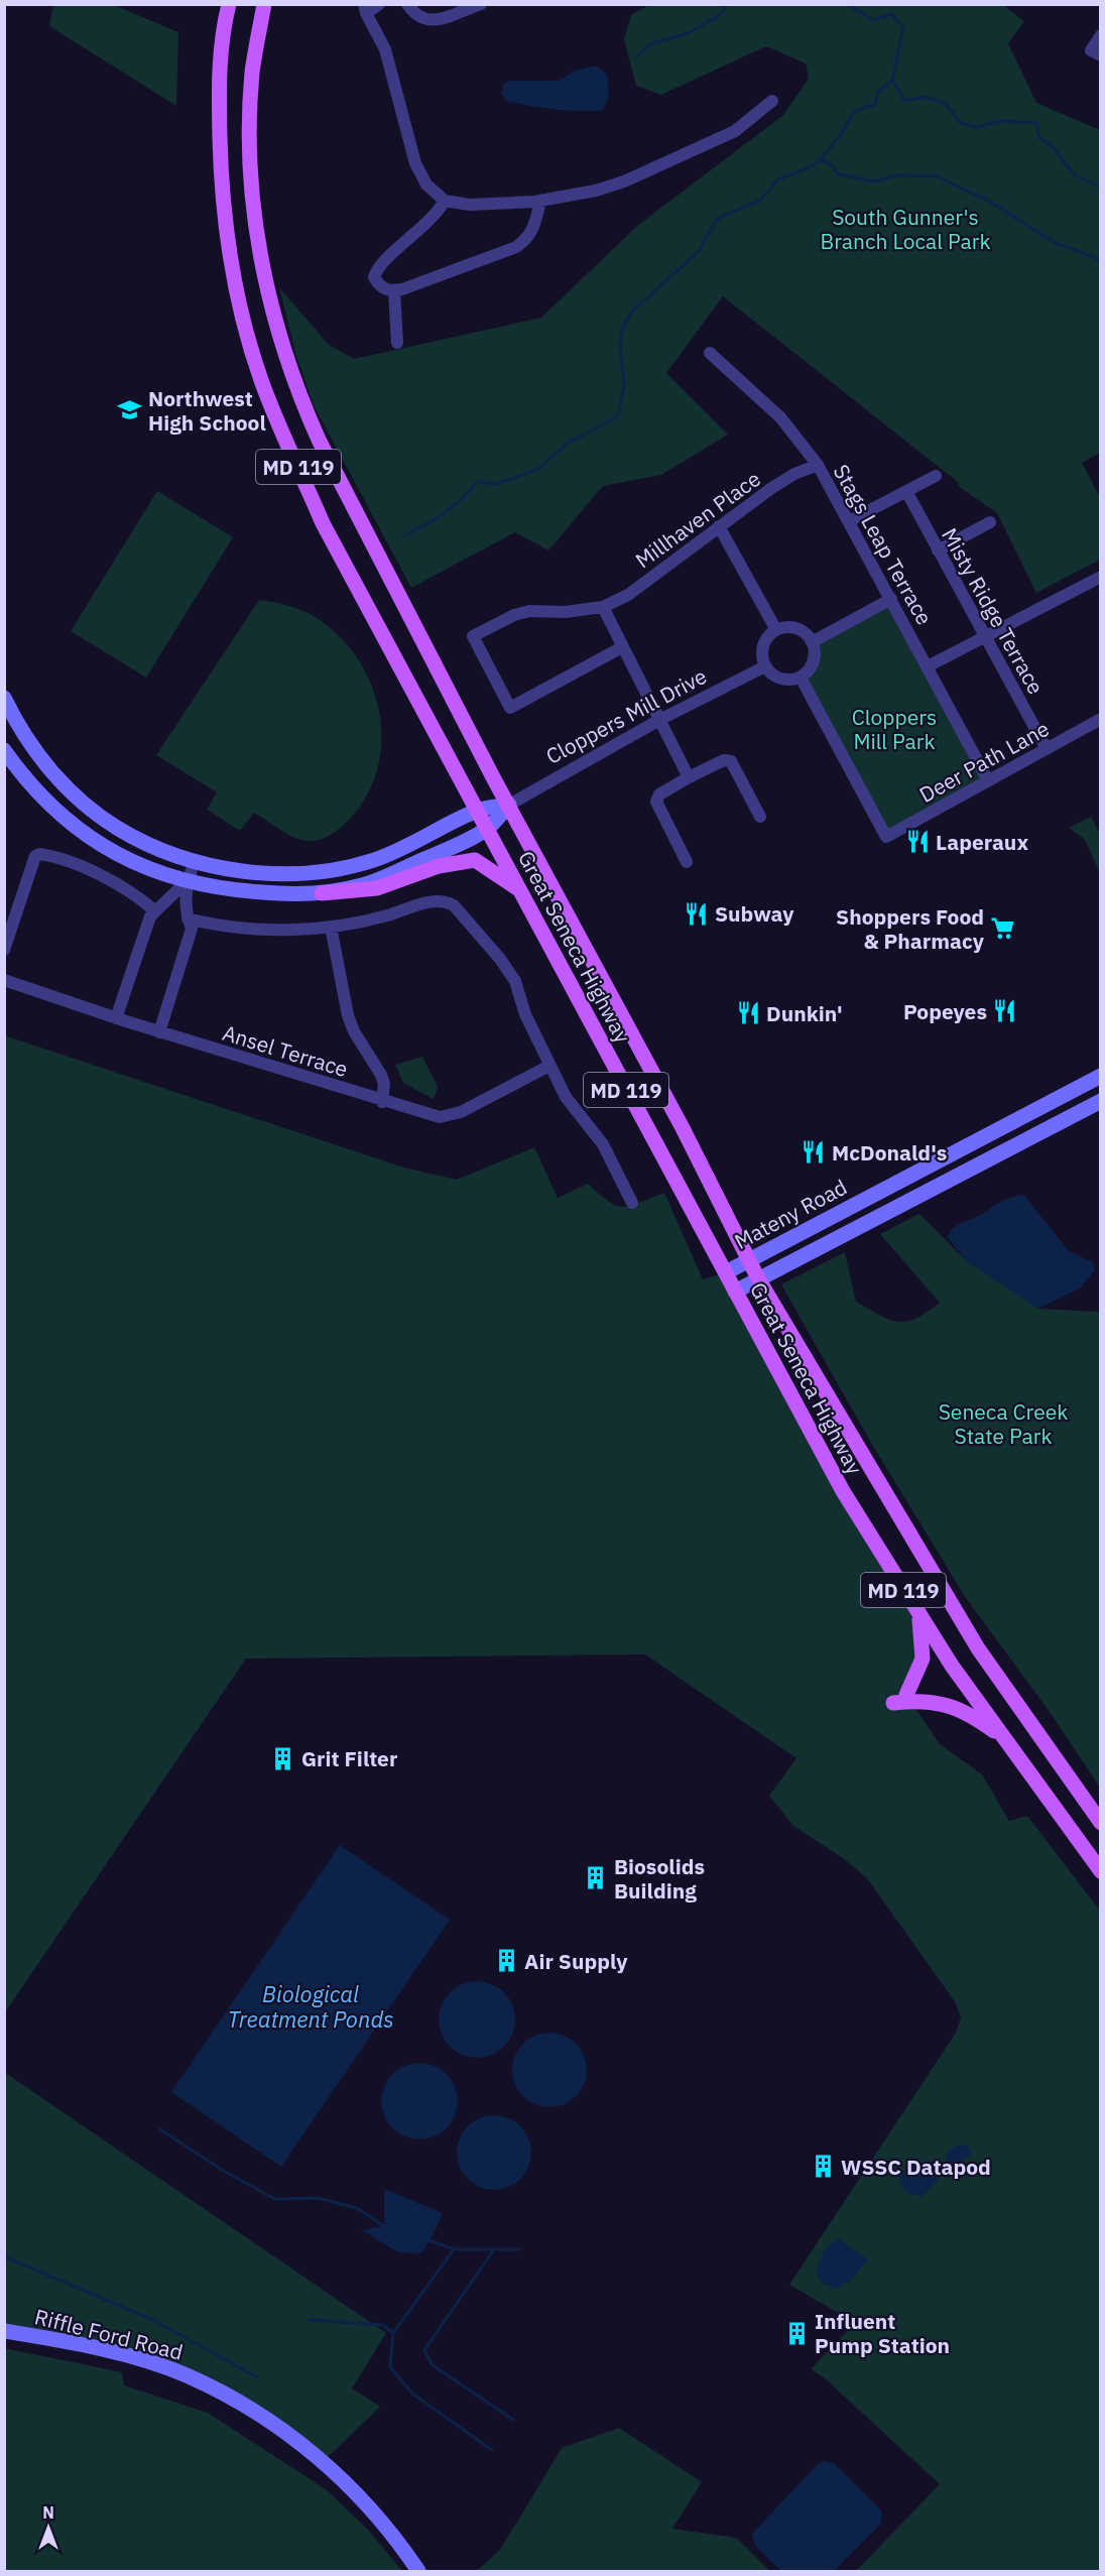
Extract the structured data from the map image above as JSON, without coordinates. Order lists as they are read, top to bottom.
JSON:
{
  "streets": {
    "main road": ["MD 119", "Great Seneca Highway"],
    "street": [
      "Millhaven Place",
      "Stags Leap Terrace",
      "Misty Ridge Terrace",
      "Cloppers Mill Drive",
      "Deer Path Lane",
      "Ansel Terrace",
      "Mateny Road",
      "Riffle Ford Road"
    ]
  },
  "crossings": [
    ["Millhaven Place", "Stags Leap Terrace"],
    ["Stags Leap Terrace", "Deer Path Lane"],
    ["Misty Ridge Terrace", "Deer Path Lane"],
    ["Cloppers Mill Drive", "Deer Path Lane"],
    ["Cloppers Mill Drive", "Great Seneca Highway"],
    ["Great Seneca Highway", "Mateny Road"]
  ],
  "water": ["Biological Treatment Ponds"],
  "parks": ["South Gunner's Branch Local Park", "Cloppers Mill Park", "Seneca Creek State Park"],
  "places": {
    "school or university": ["Northwest High School"],
    "restaurant": [
      "Laperaux",
      "Subway",
      "Popeyes",
      "Dunkin'",
      "McDonald's"
    ],
    "supermarket": ["Shoppers Food & Pharmacy"],
    "building": [
      "Grit Filter",
      "Biosolids Building",
      "Air Supply",
      "WSSC Datapod",
      "Influent Pump Station"
    ]
  },
  "north": "top"
}
